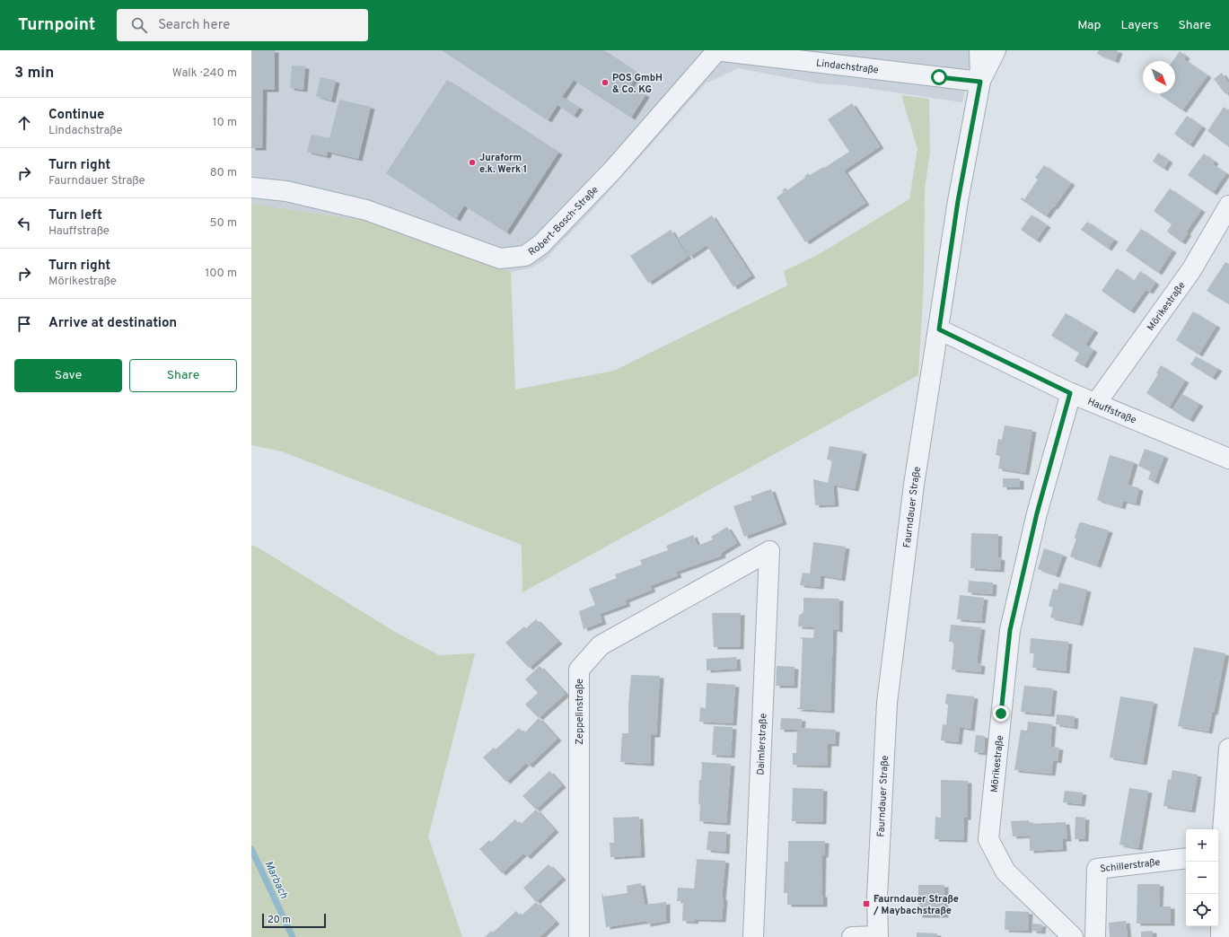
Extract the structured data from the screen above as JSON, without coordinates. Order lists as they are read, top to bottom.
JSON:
{
  "streets": {
    "street": [
      "Lindachstraße",
      "Robert-Bosch-Straße",
      "Mörikestraße",
      "Hauffstraße",
      "Faurndauer Straße",
      "Zeppelinstraße",
      "Daimlerstraße",
      "Schillerstraße"
    ]
  },
  "crossings": [
    ["Lindachstraße", "Robert-Bosch-Straße"],
    ["Lindachstraße", "Faurndauer Straße"],
    ["Mörikestraße", "Hauffstraße"],
    ["Hauffstraße", "Faurndauer Straße"],
    ["Zeppelinstraße", "Daimlerstraße"]
  ],
  "water": ["Marbach"],
  "places": {
    "other": ["POS GmbH & Co. KG", "Juraform e.k. Werk 1"],
    "transit": ["Faurndauer Straße / Maybachstraße"]
  },
  "scale_bar": "20 m",
  "north": "bottom right",
  "page": {
    "header": "Turnpoint",
    "search": "Search here",
    "nav": ["Map", "Layers", "Share"],
    "heading": ["3 min", "Walk · 240 m"],
    "list": [
      ["Continue", "Lindachstraße", "10 m"],
      ["Turn right", "Faurndauer Straße", "80 m"],
      ["Turn left", "Hauffstraße", "50 m"],
      ["Turn right", "Mörikestraße", "100 m"],
      "Arrive at destination"
    ],
    "buttons": ["Save", "Share"],
    "map_buttons": ["+", "−"],
    "scale": "20 m"
  }
}
